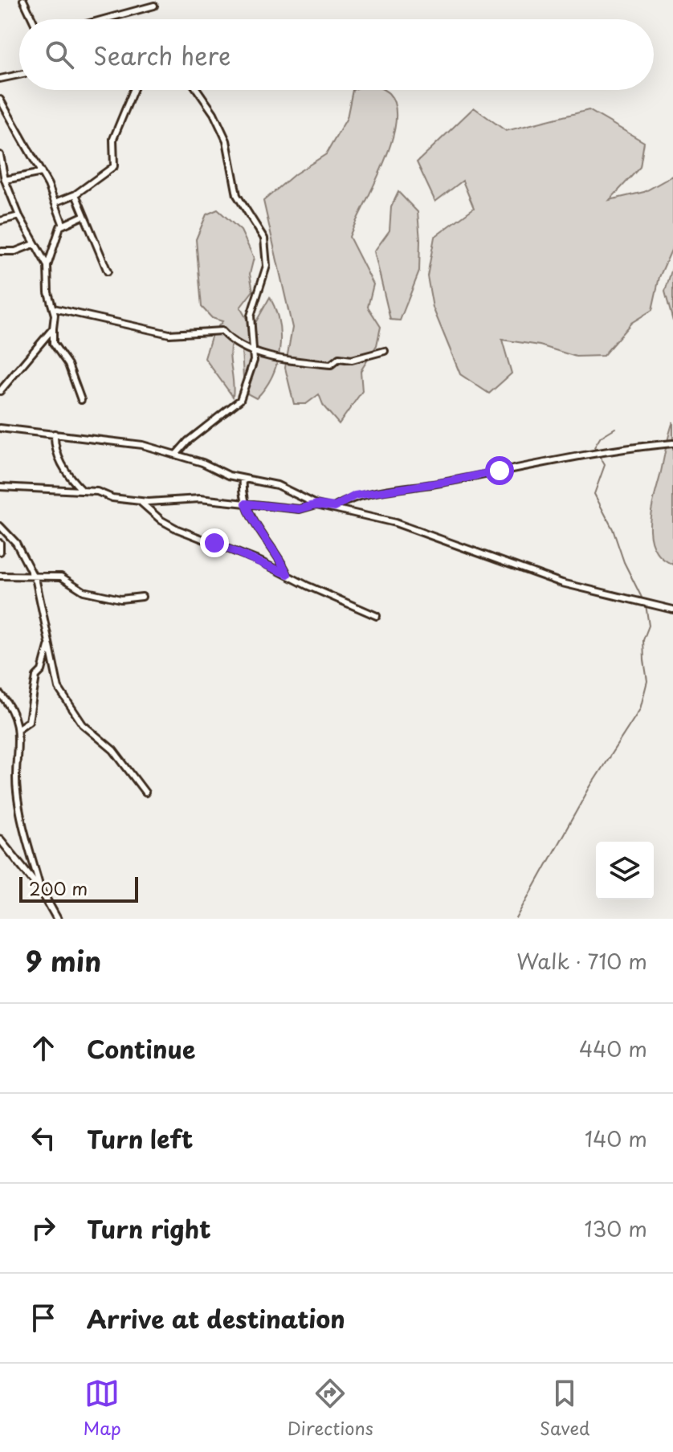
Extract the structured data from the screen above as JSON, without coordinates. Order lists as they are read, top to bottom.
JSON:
{
  "scale_bar": "200 m",
  "page": {
    "search": "Search here",
    "scale": "200 m",
    "heading": ["9 min", "Walk · 710 m"],
    "list": [
      ["Continue", "440 m"],
      ["Turn left", "140 m"],
      ["Turn right", "130 m"],
      "Arrive at destination"
    ],
    "nav": ["Map", "Directions", "Saved"]
  }
}
